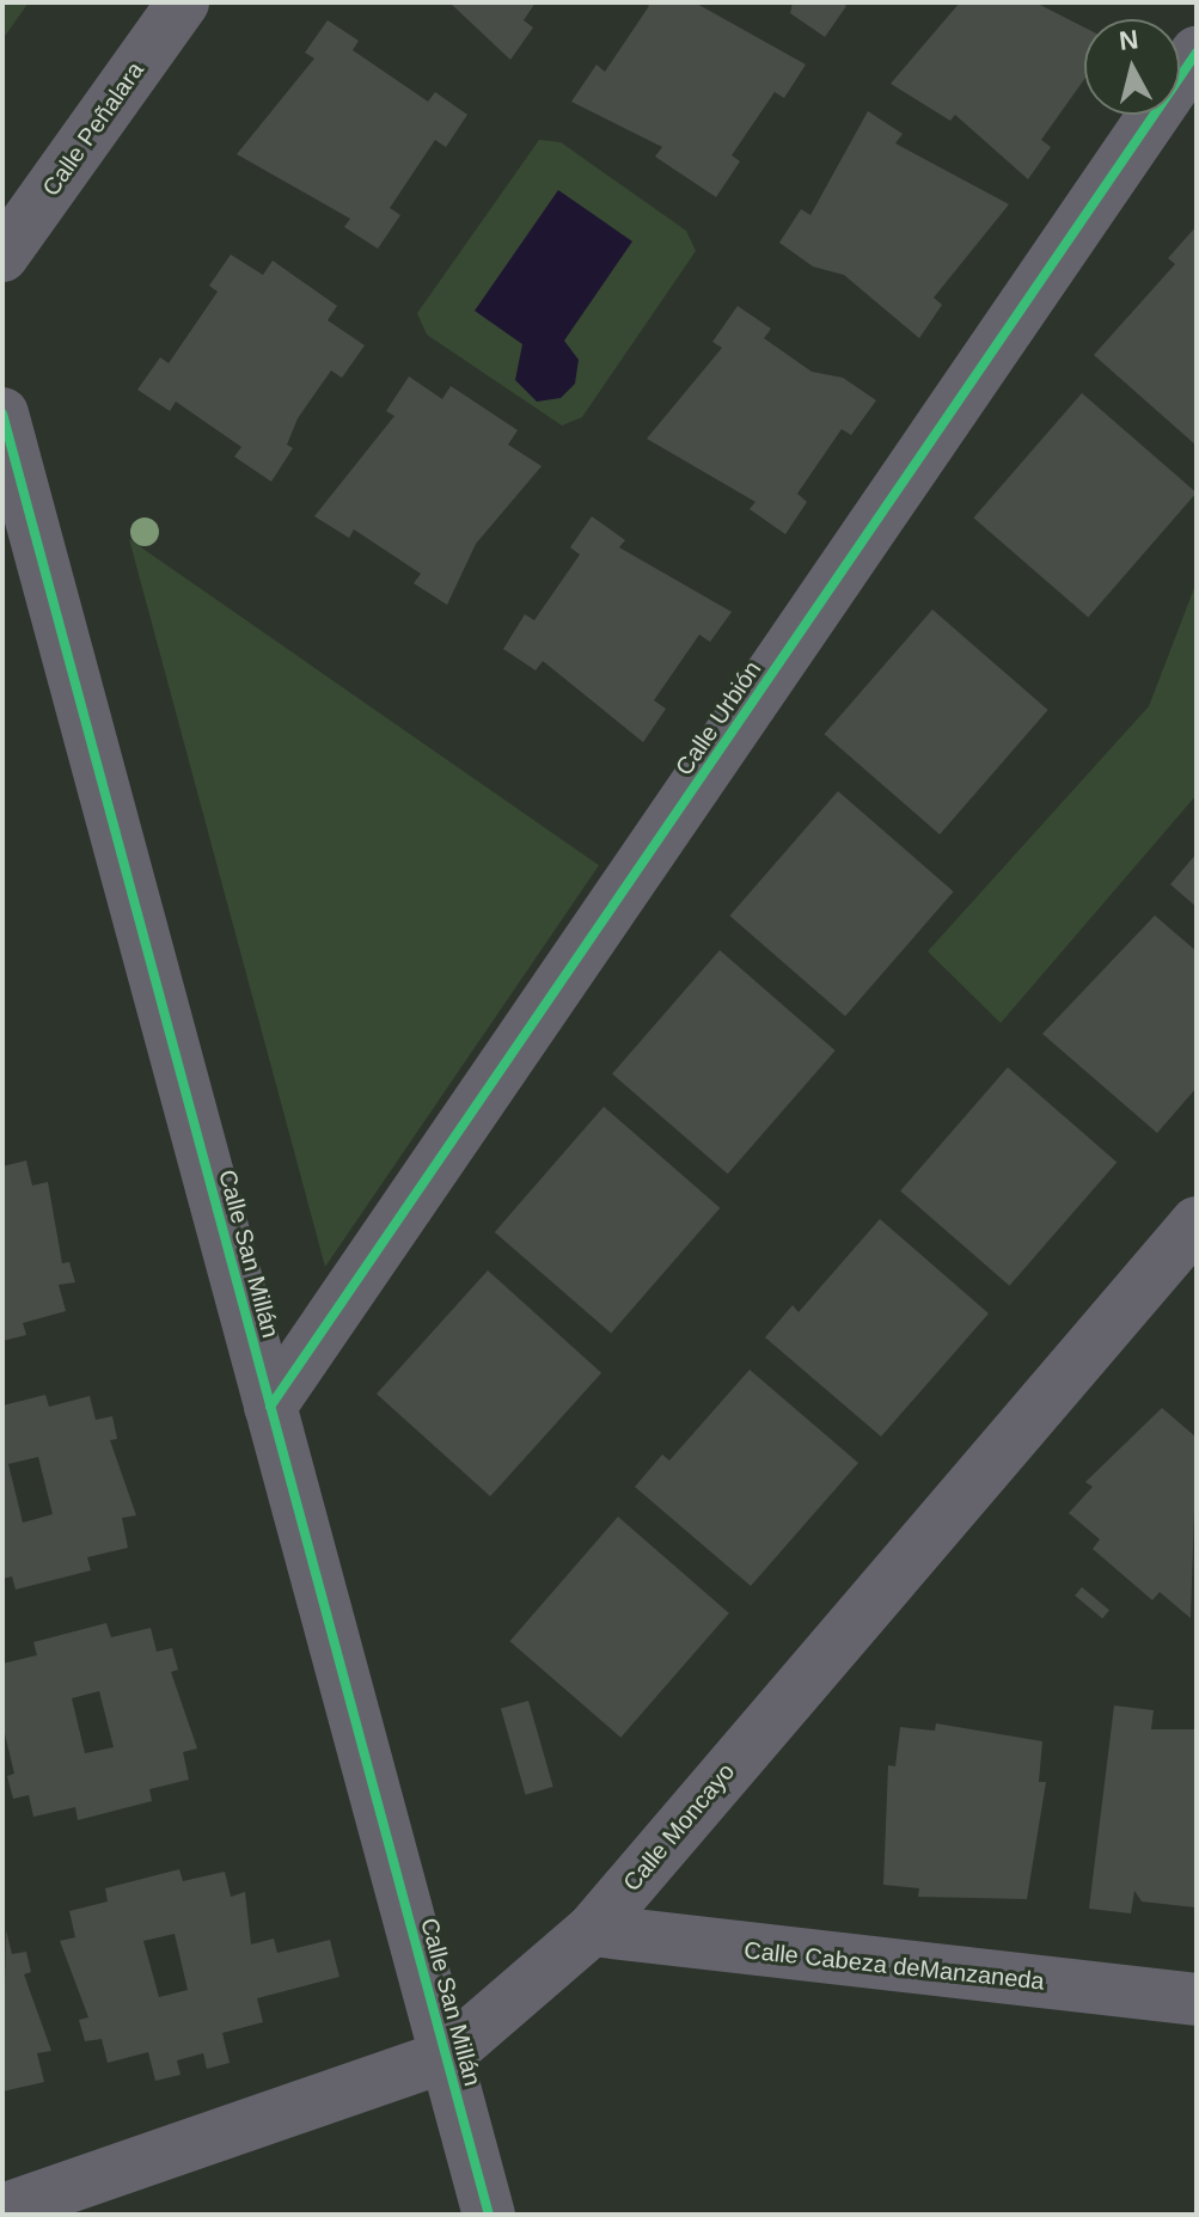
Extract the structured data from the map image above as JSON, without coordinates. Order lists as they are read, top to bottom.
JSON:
{
  "streets": {
    "street": [
      "Calle Peñalara",
      "Calle Urbión",
      "Calle San Millán",
      "Calle Moncayo",
      "Calle Cabeza deManzaneda"
    ]
  },
  "crossings": [
    ["Calle Urbión", "Calle San Millán"],
    ["Calle San Millán", "Calle Moncayo"],
    ["Calle Moncayo", "Calle Cabeza deManzaneda"]
  ],
  "north": "top"
}
